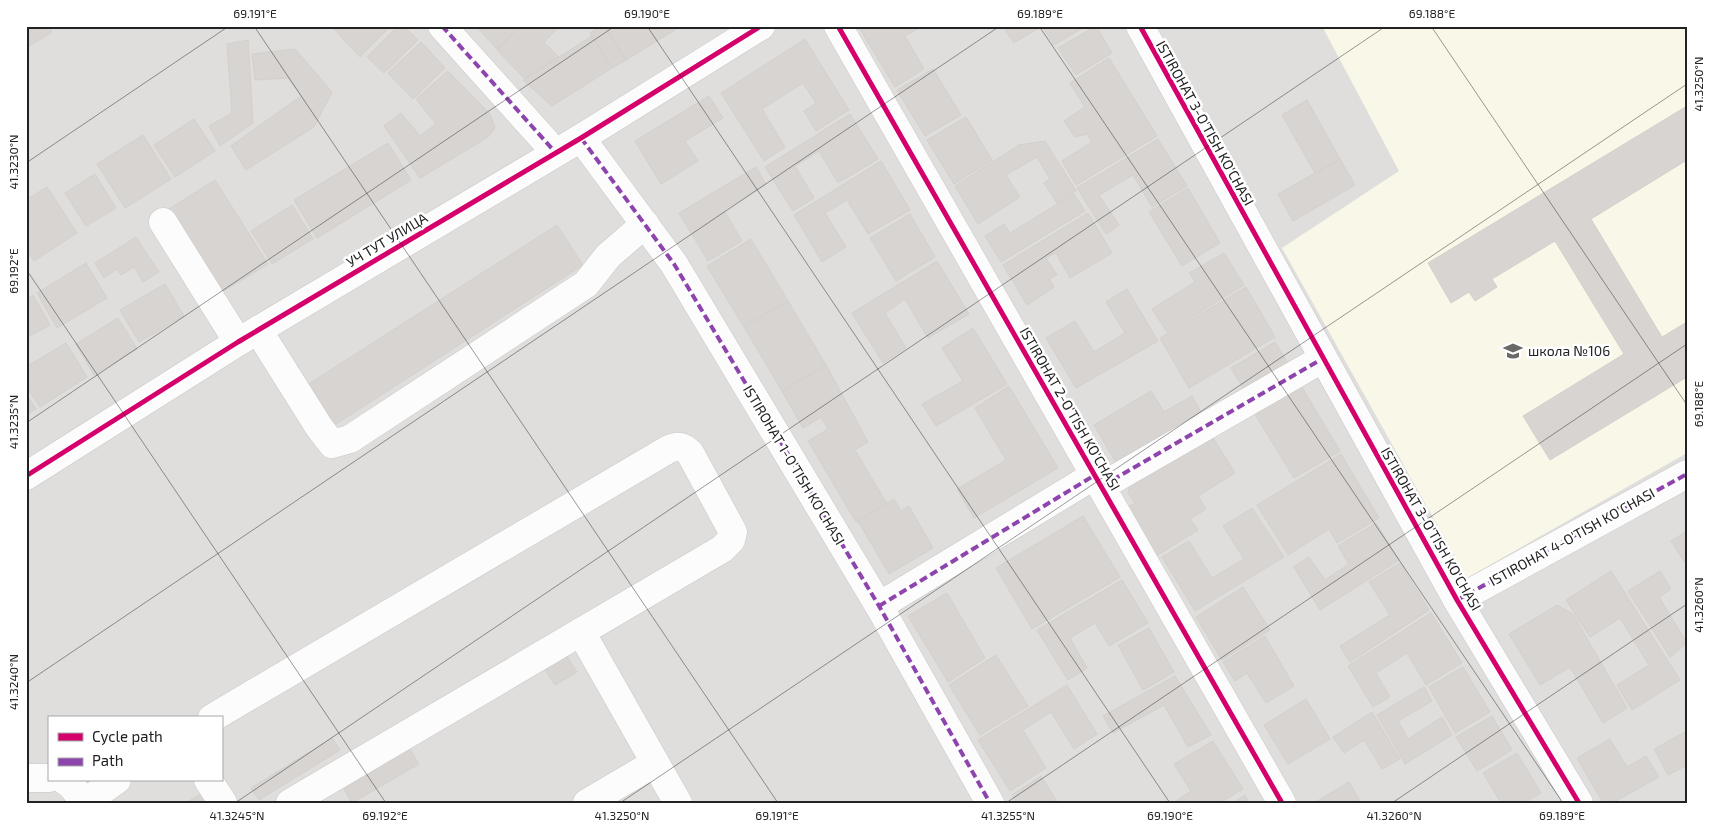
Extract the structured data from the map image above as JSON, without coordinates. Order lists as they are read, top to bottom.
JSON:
{
  "streets": {
    "street": [
      "ISTIROHAT 3-O'TISH KO'CHASI",
      "УЧ ТУТ УЛИЦА",
      "ISTIROHAT 2-O'TISH KO'CHASI",
      "ISTIROHAT 1-O'TISH KO'CHASI",
      "ISTIROHAT 4-O'TISH KO'CHASI"
    ]
  },
  "crossings": [
    ["ISTIROHAT 3-O'TISH KO'CHASI", "ISTIROHAT 4-O'TISH KO'CHASI"],
    ["УЧ ТУТ УЛИЦА", "ISTIROHAT 1-O'TISH KO'CHASI"]
  ],
  "places": {
    "school or university": ["школа №106"]
  },
  "legend": ["Cycle path", "Path"],
  "coordinates": [
    "69.191°E",
    "69.190°E",
    "69.189°E",
    "69.188°E",
    "41.3250°N",
    "41.3230°N",
    "69.192°E",
    "41.3235°N",
    "41.3260°N",
    "41.3240°N",
    "41.3245°N",
    "41.3255°N"
  ]
}
